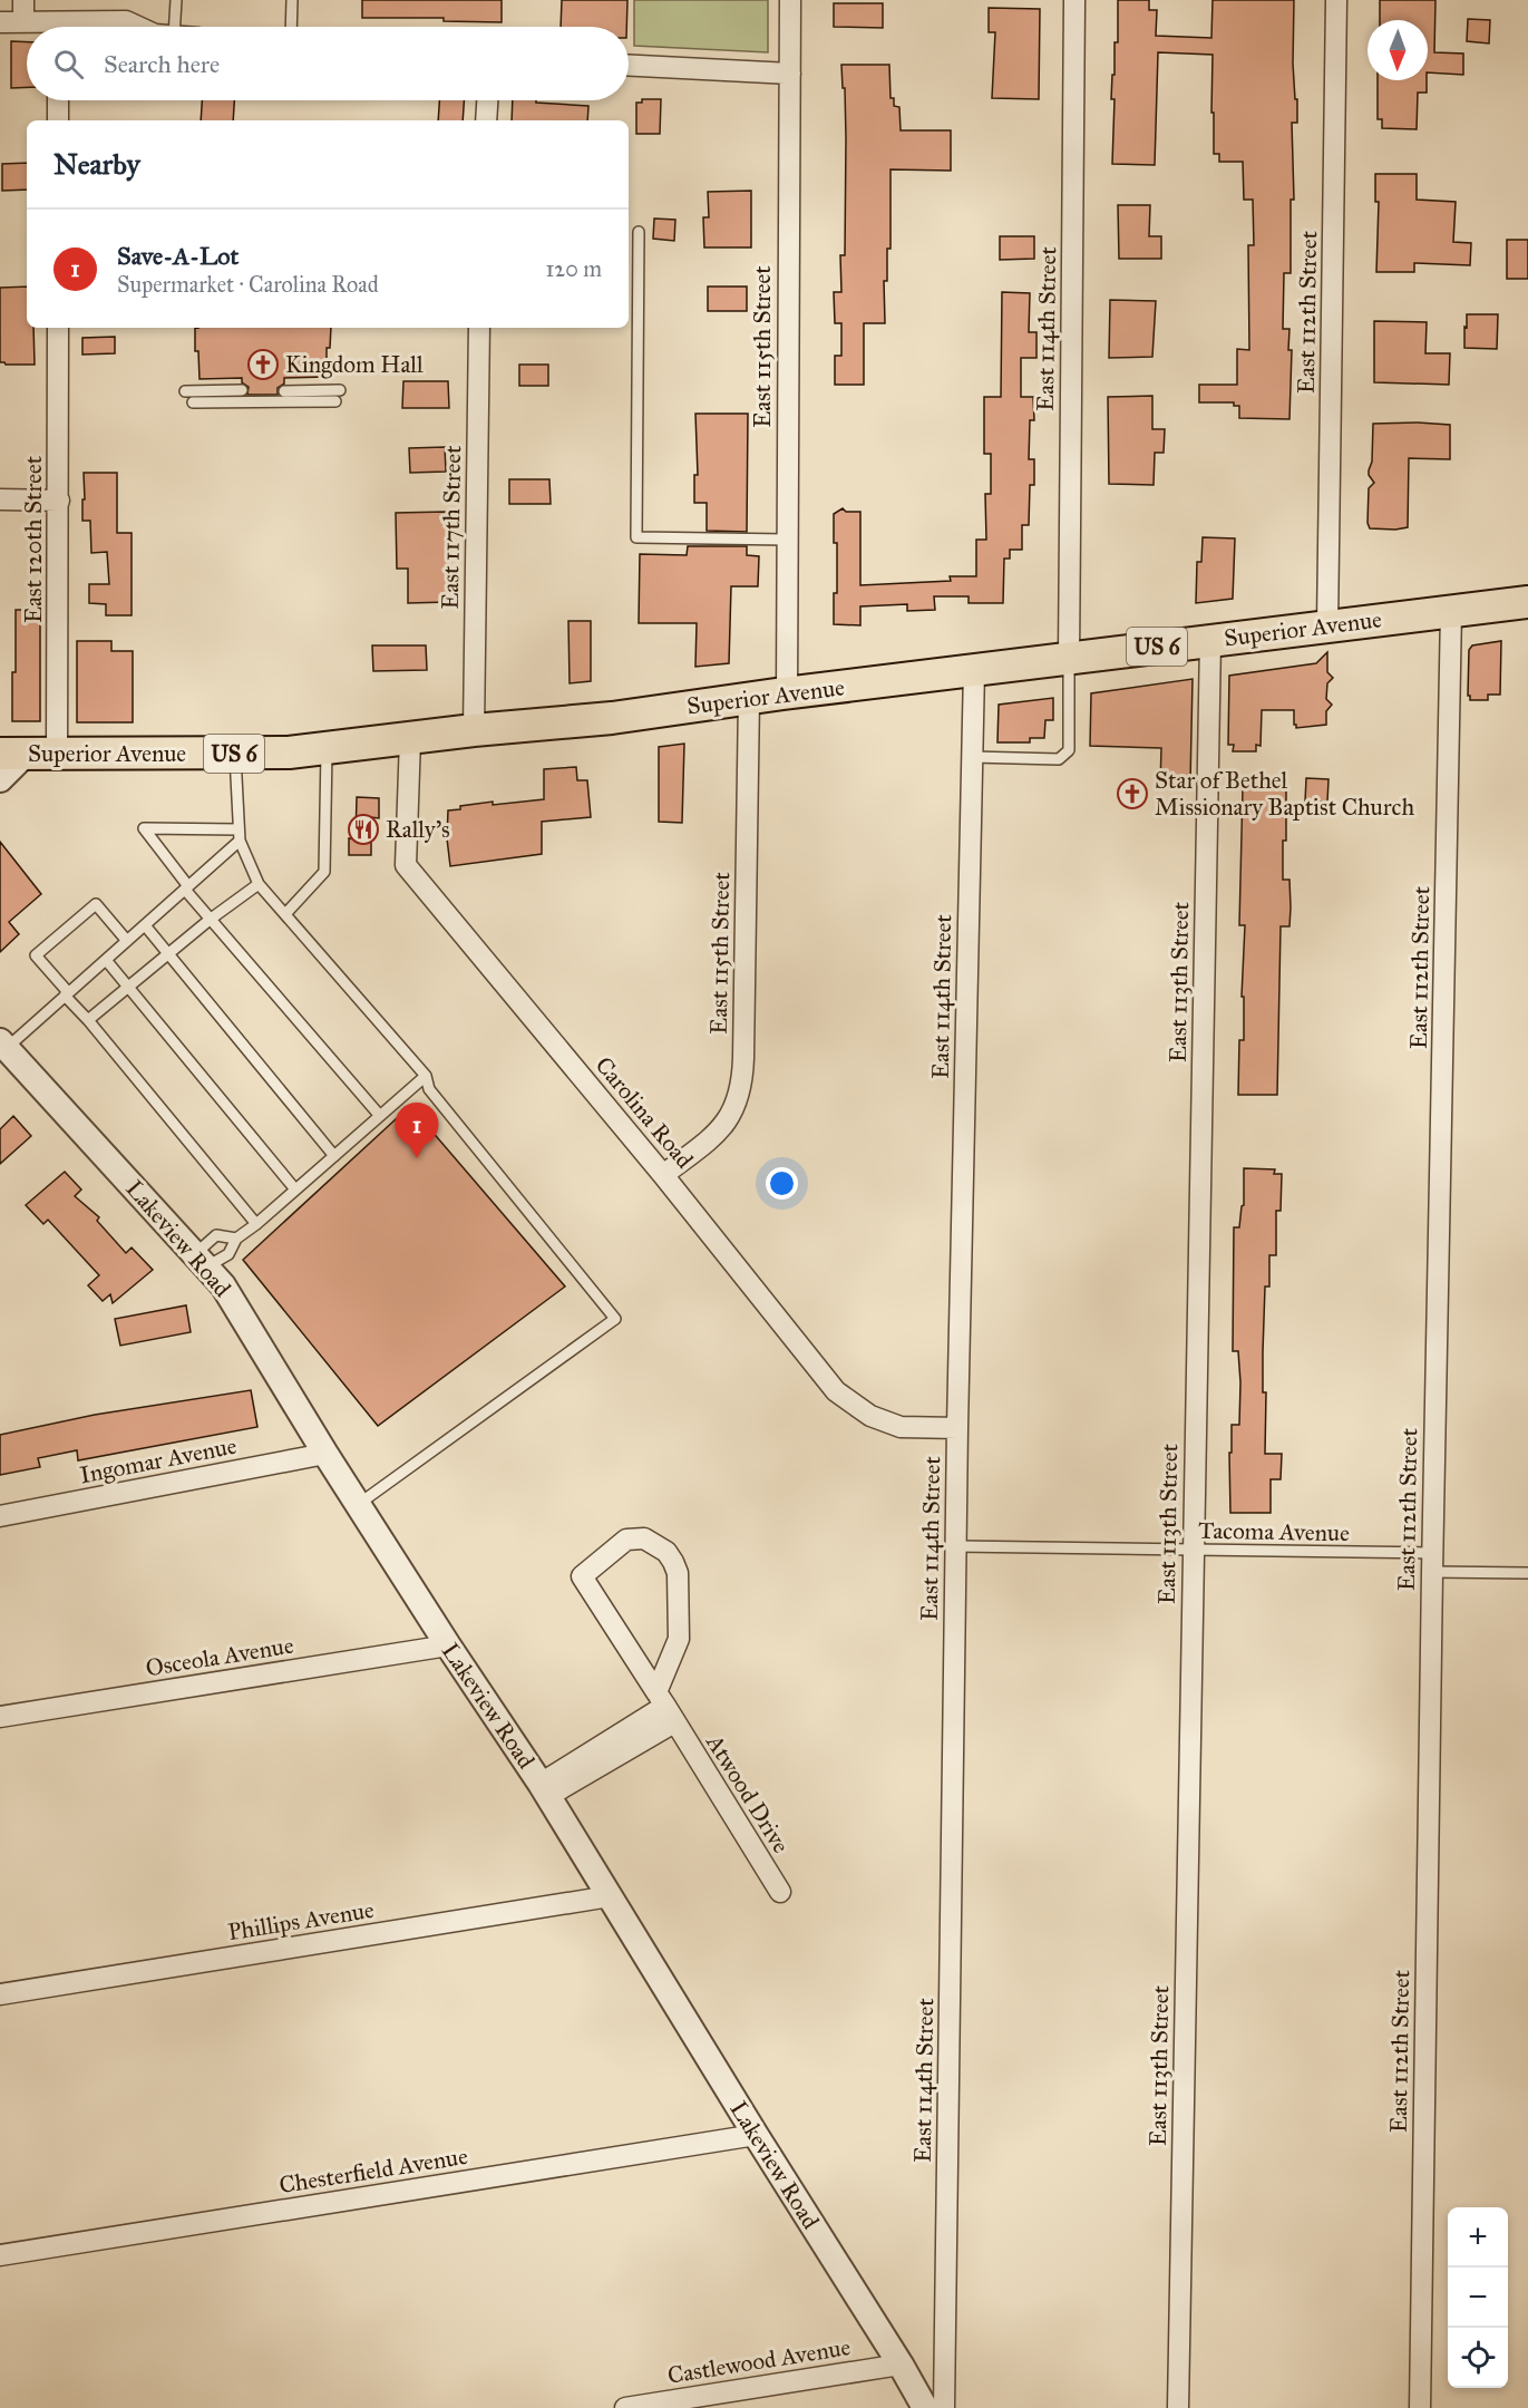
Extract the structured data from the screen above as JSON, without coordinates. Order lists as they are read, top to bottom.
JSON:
{
  "streets": {
    "main road": ["Superior Avenue", "US 6"],
    "street": [
      "East 112th Street",
      "East 114th Street",
      "East 115th Street",
      "East 117th Street",
      "East 120th Street",
      "East 113th Street",
      "Carolina Road",
      "Lakeview Road",
      "Ingomar Avenue",
      "Osceola Avenue",
      "Atwood Drive",
      "Phillips Avenue",
      "Chesterfield Avenue",
      "Castlewood Avenue"
    ],
    "lane": ["Tacoma Avenue"]
  },
  "crossings": [
    ["East 112th Street", "Superior Avenue"],
    ["East 112th Street", "Tacoma Avenue"],
    ["East 114th Street", "Superior Avenue"],
    ["East 114th Street", "Carolina Road"],
    ["East 114th Street", "Tacoma Avenue"],
    ["East 115th Street", "Superior Avenue"],
    ["East 115th Street", "Carolina Road"],
    ["East 117th Street", "Superior Avenue"],
    ["East 120th Street", "Superior Avenue"],
    ["Superior Avenue", "East 113th Street"],
    ["Superior Avenue", "Carolina Road"],
    ["East 113th Street", "Tacoma Avenue"],
    ["Lakeview Road", "Ingomar Avenue"],
    ["Lakeview Road", "Osceola Avenue"],
    ["Lakeview Road", "Atwood Drive"],
    ["Lakeview Road", "Phillips Avenue"],
    ["Lakeview Road", "Chesterfield Avenue"],
    ["Lakeview Road", "Castlewood Avenue"]
  ],
  "places": {
    "church": ["Kingdom Hall", "Star of Bethel Missionary Baptist Church"],
    "restaurant": ["Rally's"]
  },
  "north": "bottom",
  "page": {
    "search": "Search here",
    "heading": "Nearby",
    "list": [
      {
        "mark": "1",
        "name": "Save-A-Lot",
        "note": "Supermarket · Carolina Road",
        "value": "120 m"
      }
    ],
    "pins": "1",
    "map_buttons": ["+", "−"]
  }
}
